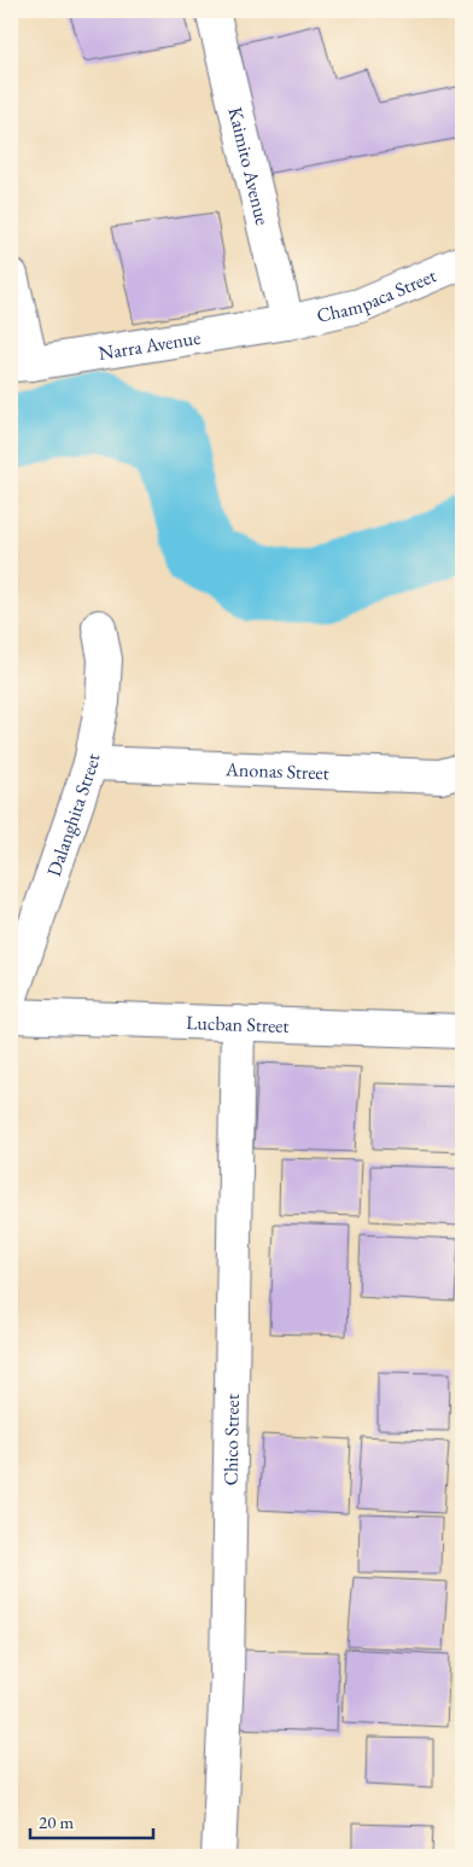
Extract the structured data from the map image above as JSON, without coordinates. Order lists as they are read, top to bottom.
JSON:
{
  "streets": {
    "street": [
      "Kaimito Avenue",
      "Champaca Street",
      "Narra Avenue",
      "Anonas Street",
      "Dalanghita Street",
      "Lucban Street",
      "Chico Street"
    ]
  },
  "crossings": [
    ["Kaimito Avenue", "Champaca Street"],
    ["Kaimito Avenue", "Narra Avenue"],
    ["Champaca Street", "Narra Avenue"],
    ["Anonas Street", "Dalanghita Street"],
    ["Lucban Street", "Chico Street"]
  ],
  "scale_bar": "20 m"
}
